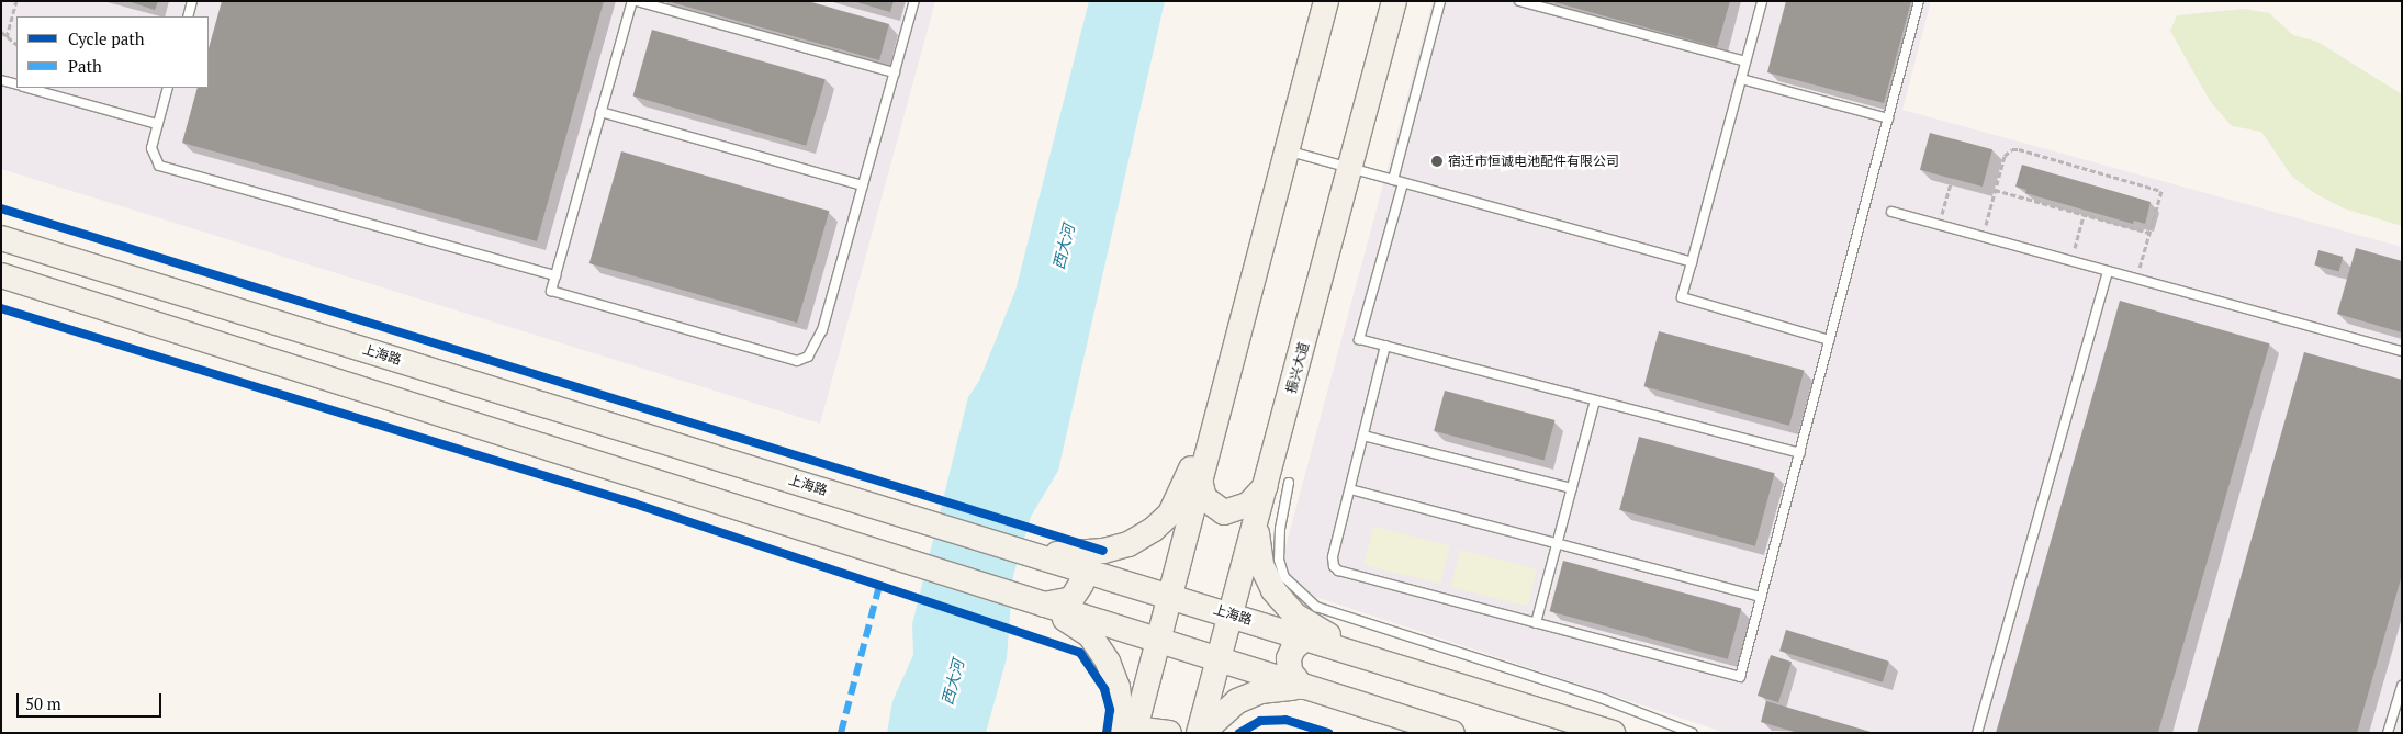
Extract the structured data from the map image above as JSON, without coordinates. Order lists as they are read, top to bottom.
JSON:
{
  "streets": {
    "main road": ["上海路", "振兴大道"]
  },
  "crossings": [
    ["上海路", "振兴大道"]
  ],
  "water": ["西大河"],
  "places": ["宿迁市恒诚电池配件有限公司"],
  "legend": ["Cycle path", "Path"],
  "scale_bar": "50 m"
}
